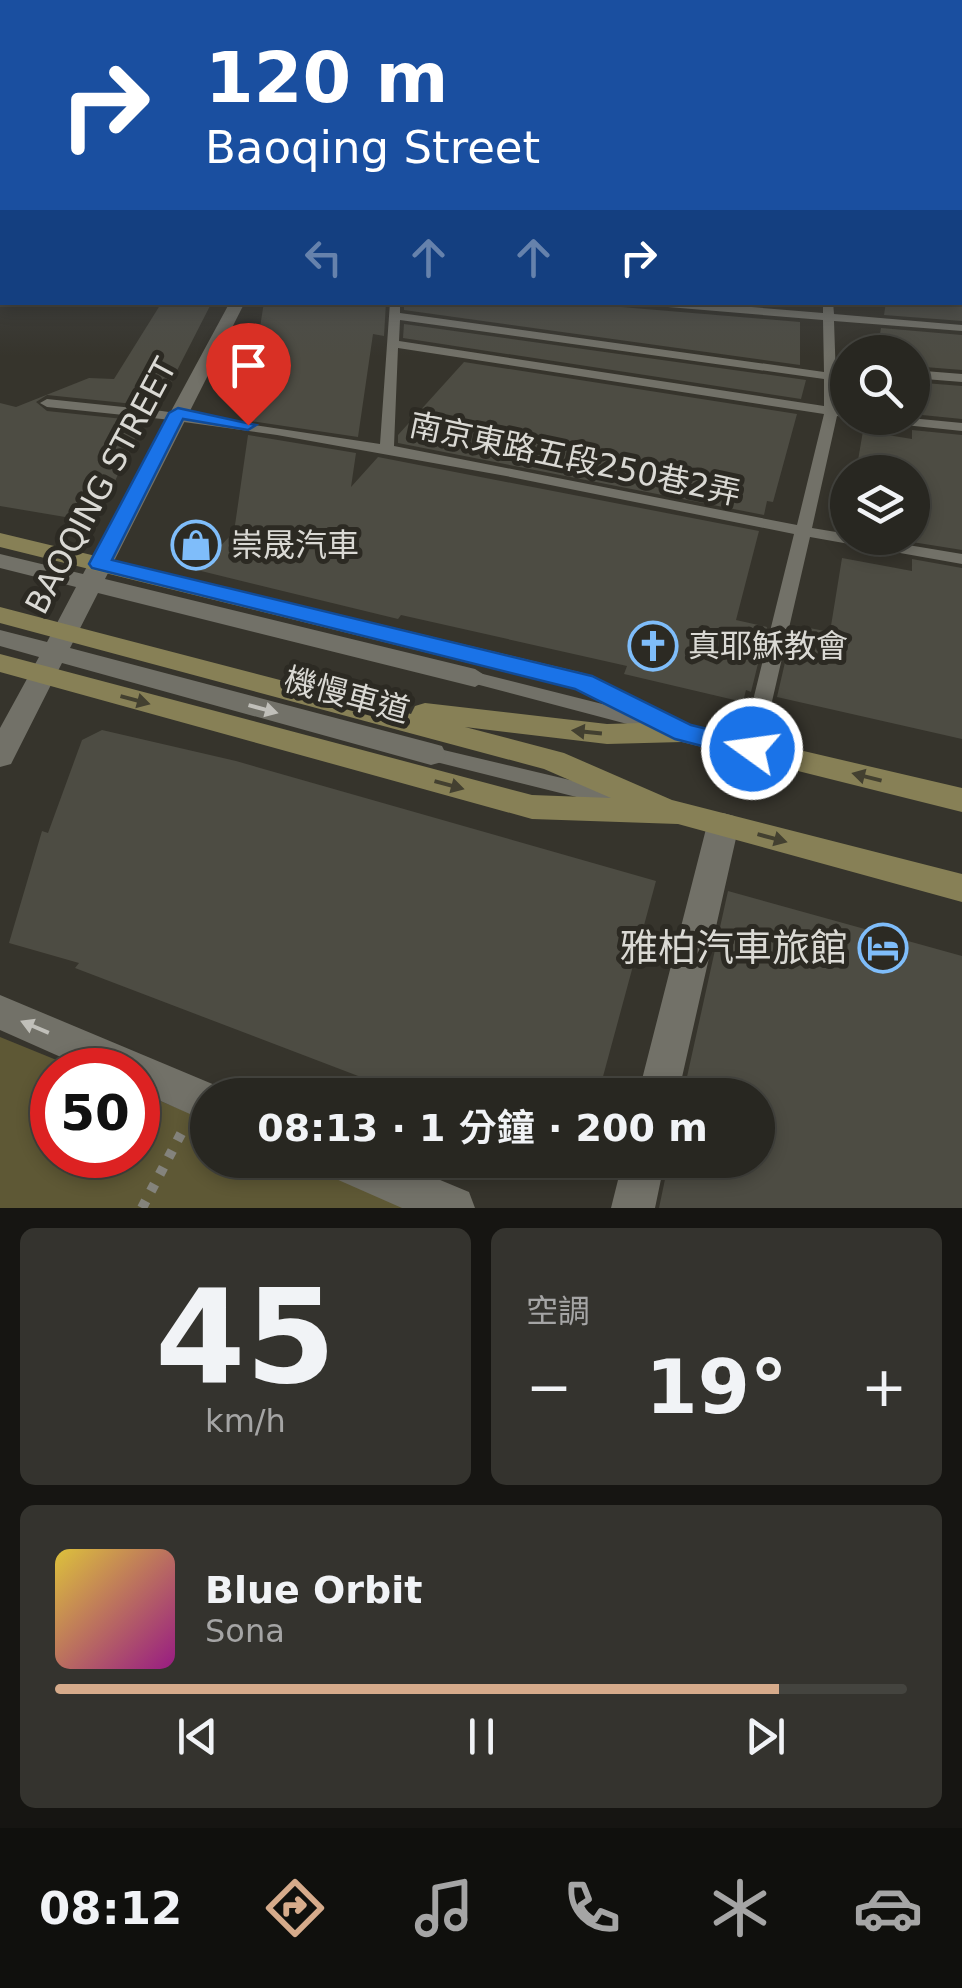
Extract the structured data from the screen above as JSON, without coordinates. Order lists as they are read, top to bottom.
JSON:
{
  "streets": {
    "street": ["BAOQING STREET", "機慢車道"],
    "lane": ["南京東路五段250巷2弄"]
  },
  "crossings": [
    ["南京東路五段250巷2弄", "BAOQING STREET"]
  ],
  "places": {
    "shop": ["崇晟汽車"],
    "church": ["真耶穌教會"],
    "hotel": ["雅柏汽車旅館"]
  },
  "page": {
    "turn": ["120 m", "Baoqing Street"],
    "limit": "50",
    "trip": "08:13 · 1 分鐘 · 200 m",
    "tile": [
      ["45", "km/h"],
      "空調"
    ],
    "heat": ["−", "19°", "+"],
    "song": ["Blue Orbit", "Sona"],
    "tabs": "08:12"
  }
}
